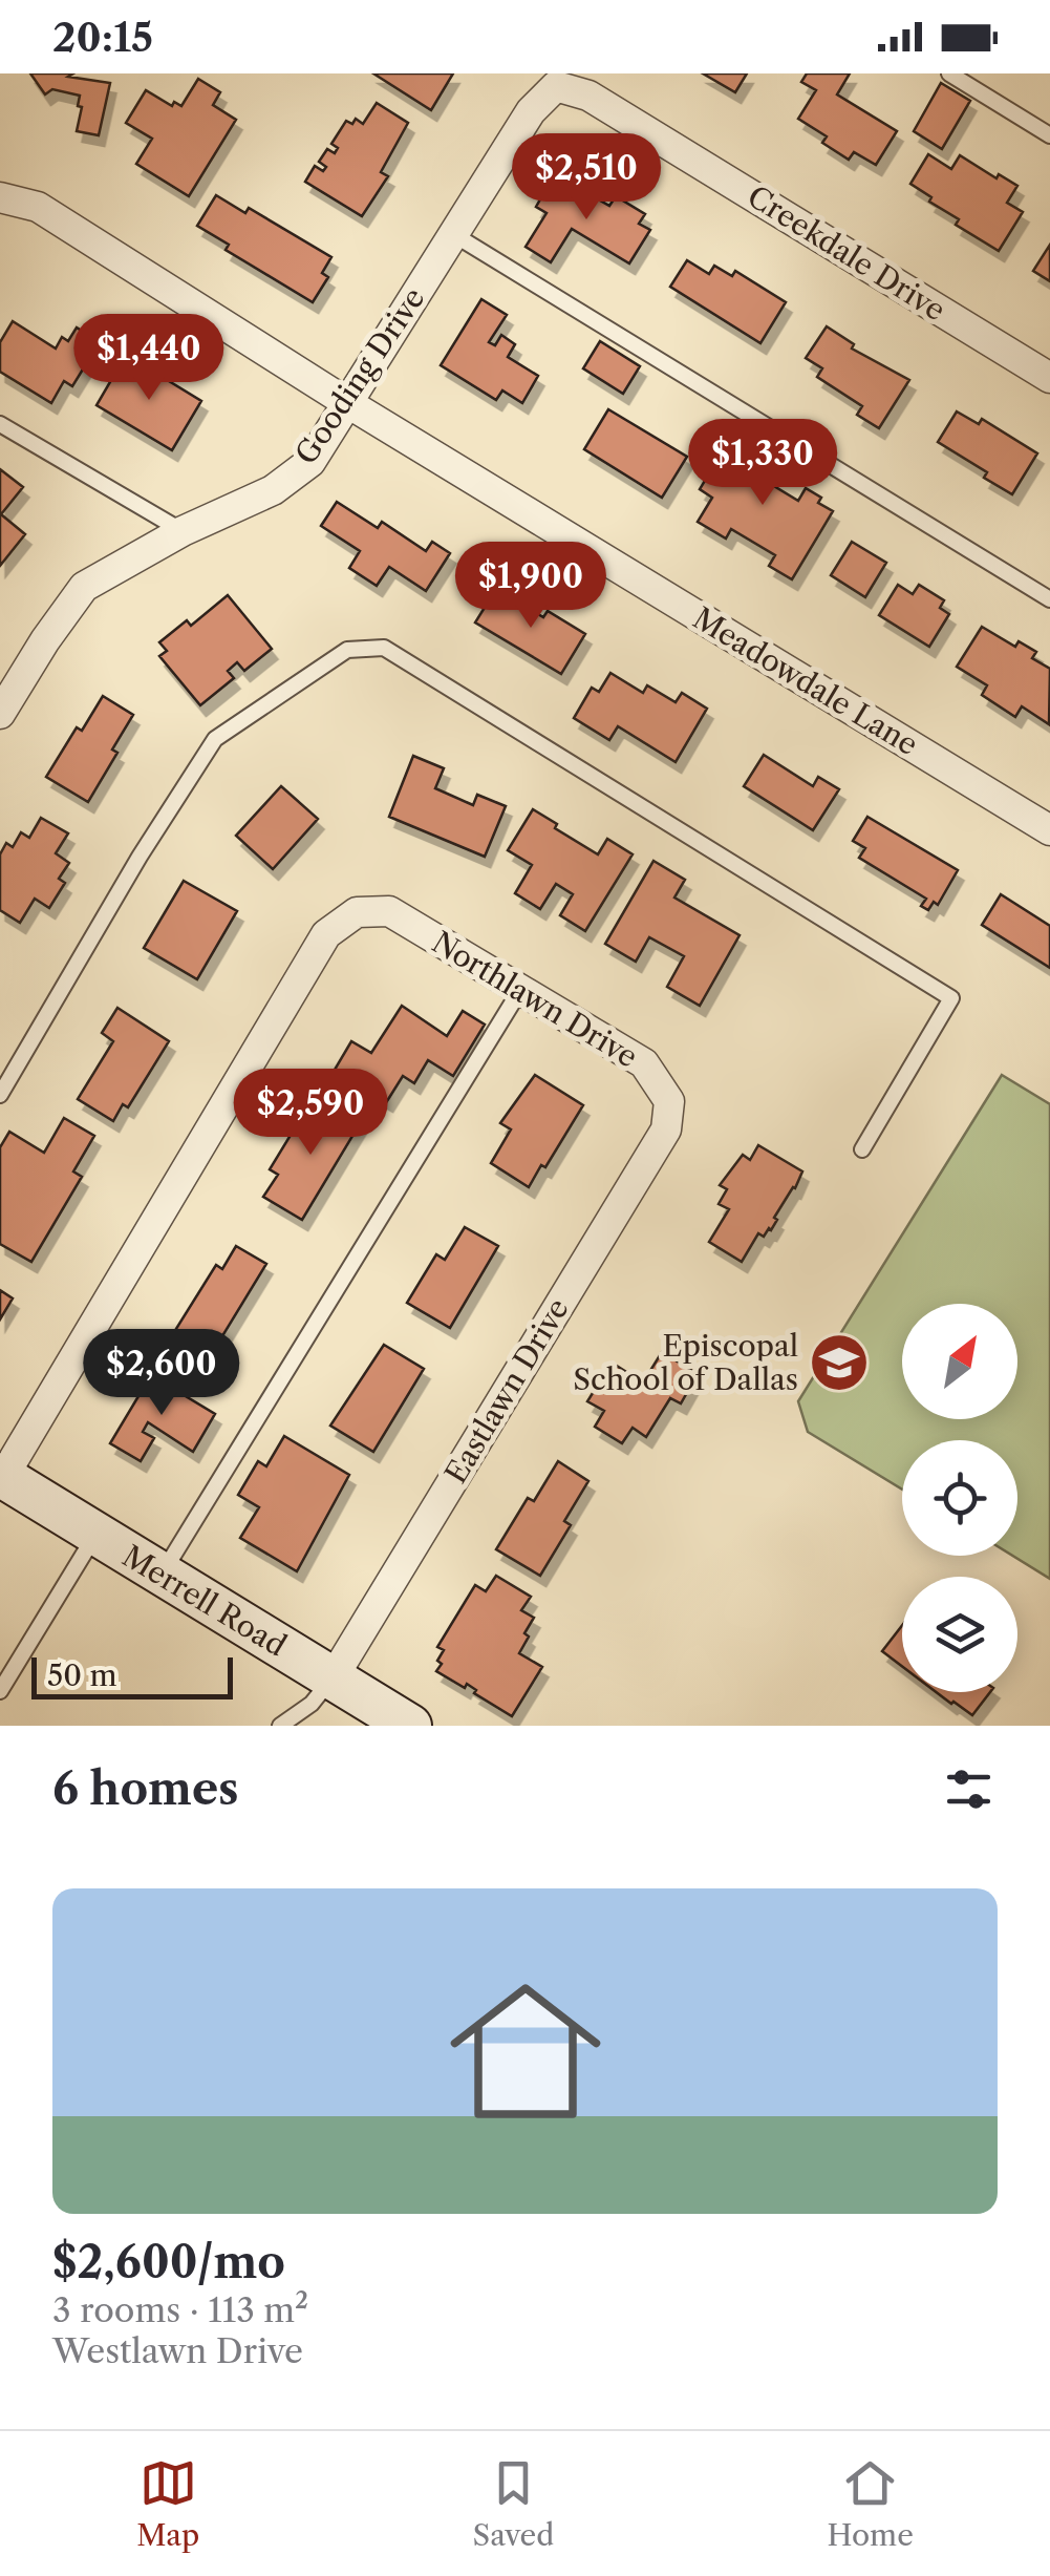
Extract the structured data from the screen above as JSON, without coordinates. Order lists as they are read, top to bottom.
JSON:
{
  "streets": {
    "street": [
      "Creekdale Drive",
      "Gooding Drive",
      "Meadowdale Lane",
      "Northlawn Drive",
      "Eastlawn Drive",
      "Merrell Road"
    ]
  },
  "crossings": [
    ["Creekdale Drive", "Gooding Drive"],
    ["Gooding Drive", "Meadowdale Lane"],
    ["Northlawn Drive", "Eastlawn Drive"],
    ["Northlawn Drive", "Merrell Road"],
    ["Eastlawn Drive", "Merrell Road"]
  ],
  "places": {
    "school or university": ["Episcopal School of Dallas"]
  },
  "scale_bar": "50 m",
  "north": "top right",
  "page": {
    "status": "20:15",
    "price": [
      "$2,510",
      "$1,440",
      "$1,330",
      "$1,900",
      "$2,590",
      "$2,600"
    ],
    "scale": "50 m",
    "heading": "6 homes",
    "list": [
      {
        "name": "$2,600/mo",
        "note": "3 rooms · 113 m² · Westlawn Drive"
      }
    ],
    "tabs": ["Map", "Saved", "Home"]
  }
}
